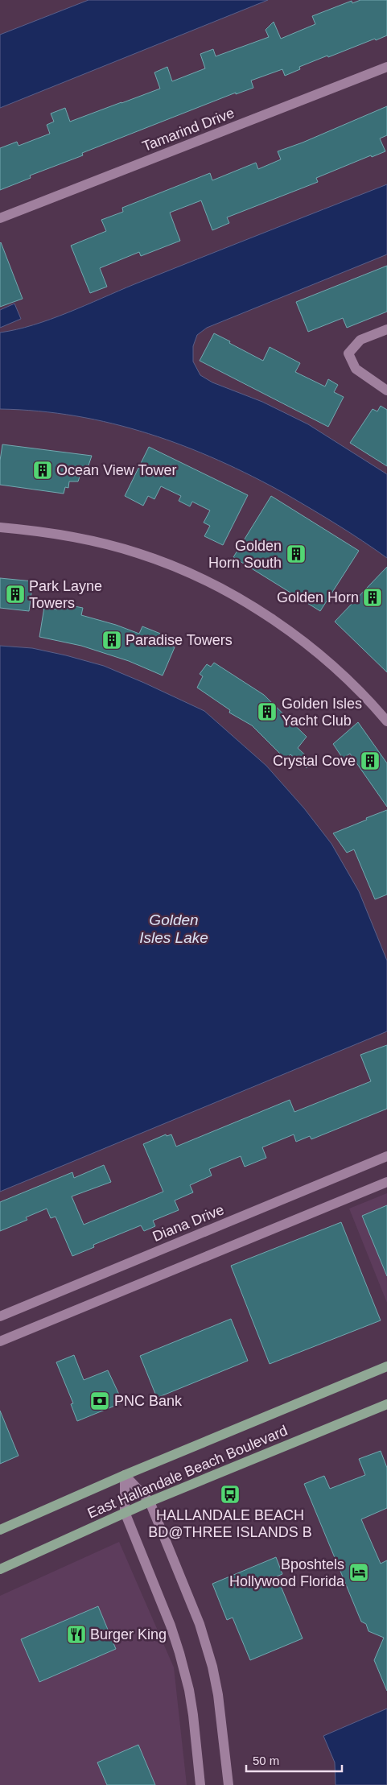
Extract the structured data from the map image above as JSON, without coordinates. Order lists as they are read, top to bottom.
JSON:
{
  "streets": {
    "main road": ["East Hallandale Beach Boulevard"],
    "street": ["Tamarind Drive", "Diana Drive"]
  },
  "water": ["Golden Isles Lake"],
  "places": {
    "building": [
      "Ocean View Tower",
      "Golden Horn South",
      "Park Layne Towers",
      "Golden Horn",
      "Paradise Towers",
      "Golden Isles Yacht Club",
      "Crystal Cove"
    ],
    "bank": ["PNC Bank"],
    "bus stop": ["HALLANDALE BEACH BD@THREE ISLANDS B"],
    "hotel": ["Bposhtels Hollywood Florida"],
    "restaurant": ["Burger King"]
  },
  "scale_bar": "50 m"
}
